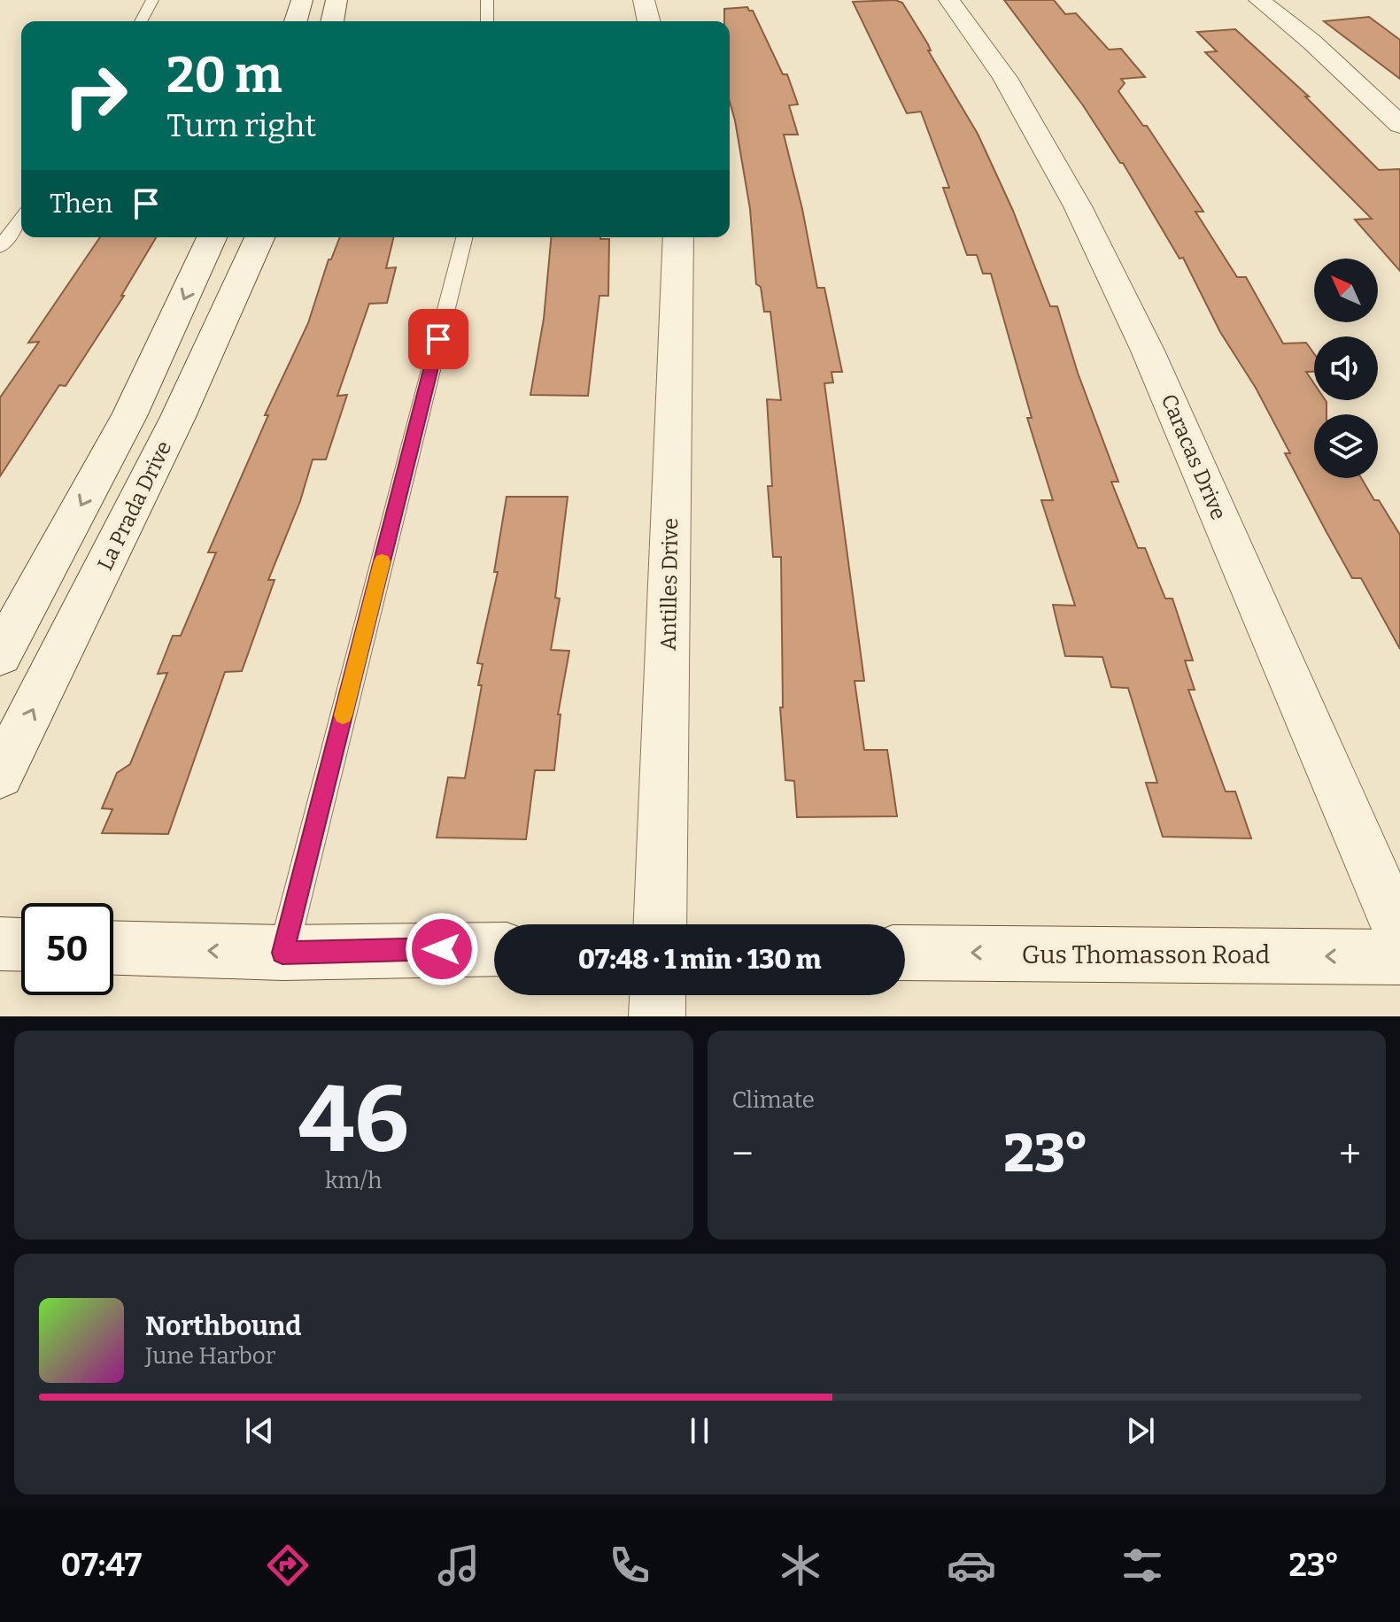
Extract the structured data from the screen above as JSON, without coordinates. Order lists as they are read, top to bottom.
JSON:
{
  "streets": {
    "street": [
      "Caracas Drive",
      "La Prada Drive",
      "Antilles Drive",
      "Gus Thomasson Road"
    ]
  },
  "one_way": ["Gus Thomasson Road"],
  "north": "top left",
  "page": {
    "turn": ["20 m", "Turn right"],
    "then": "Then",
    "limit": "50",
    "trip": "07:48 · 1 min · 130 m",
    "tile": [
      ["46", "km/h"],
      "Climate"
    ],
    "heat": ["−", "23°", "+"],
    "song": ["Northbound", "June Harbor"],
    "tabs": ["07:47", "23°"]
  }
}
